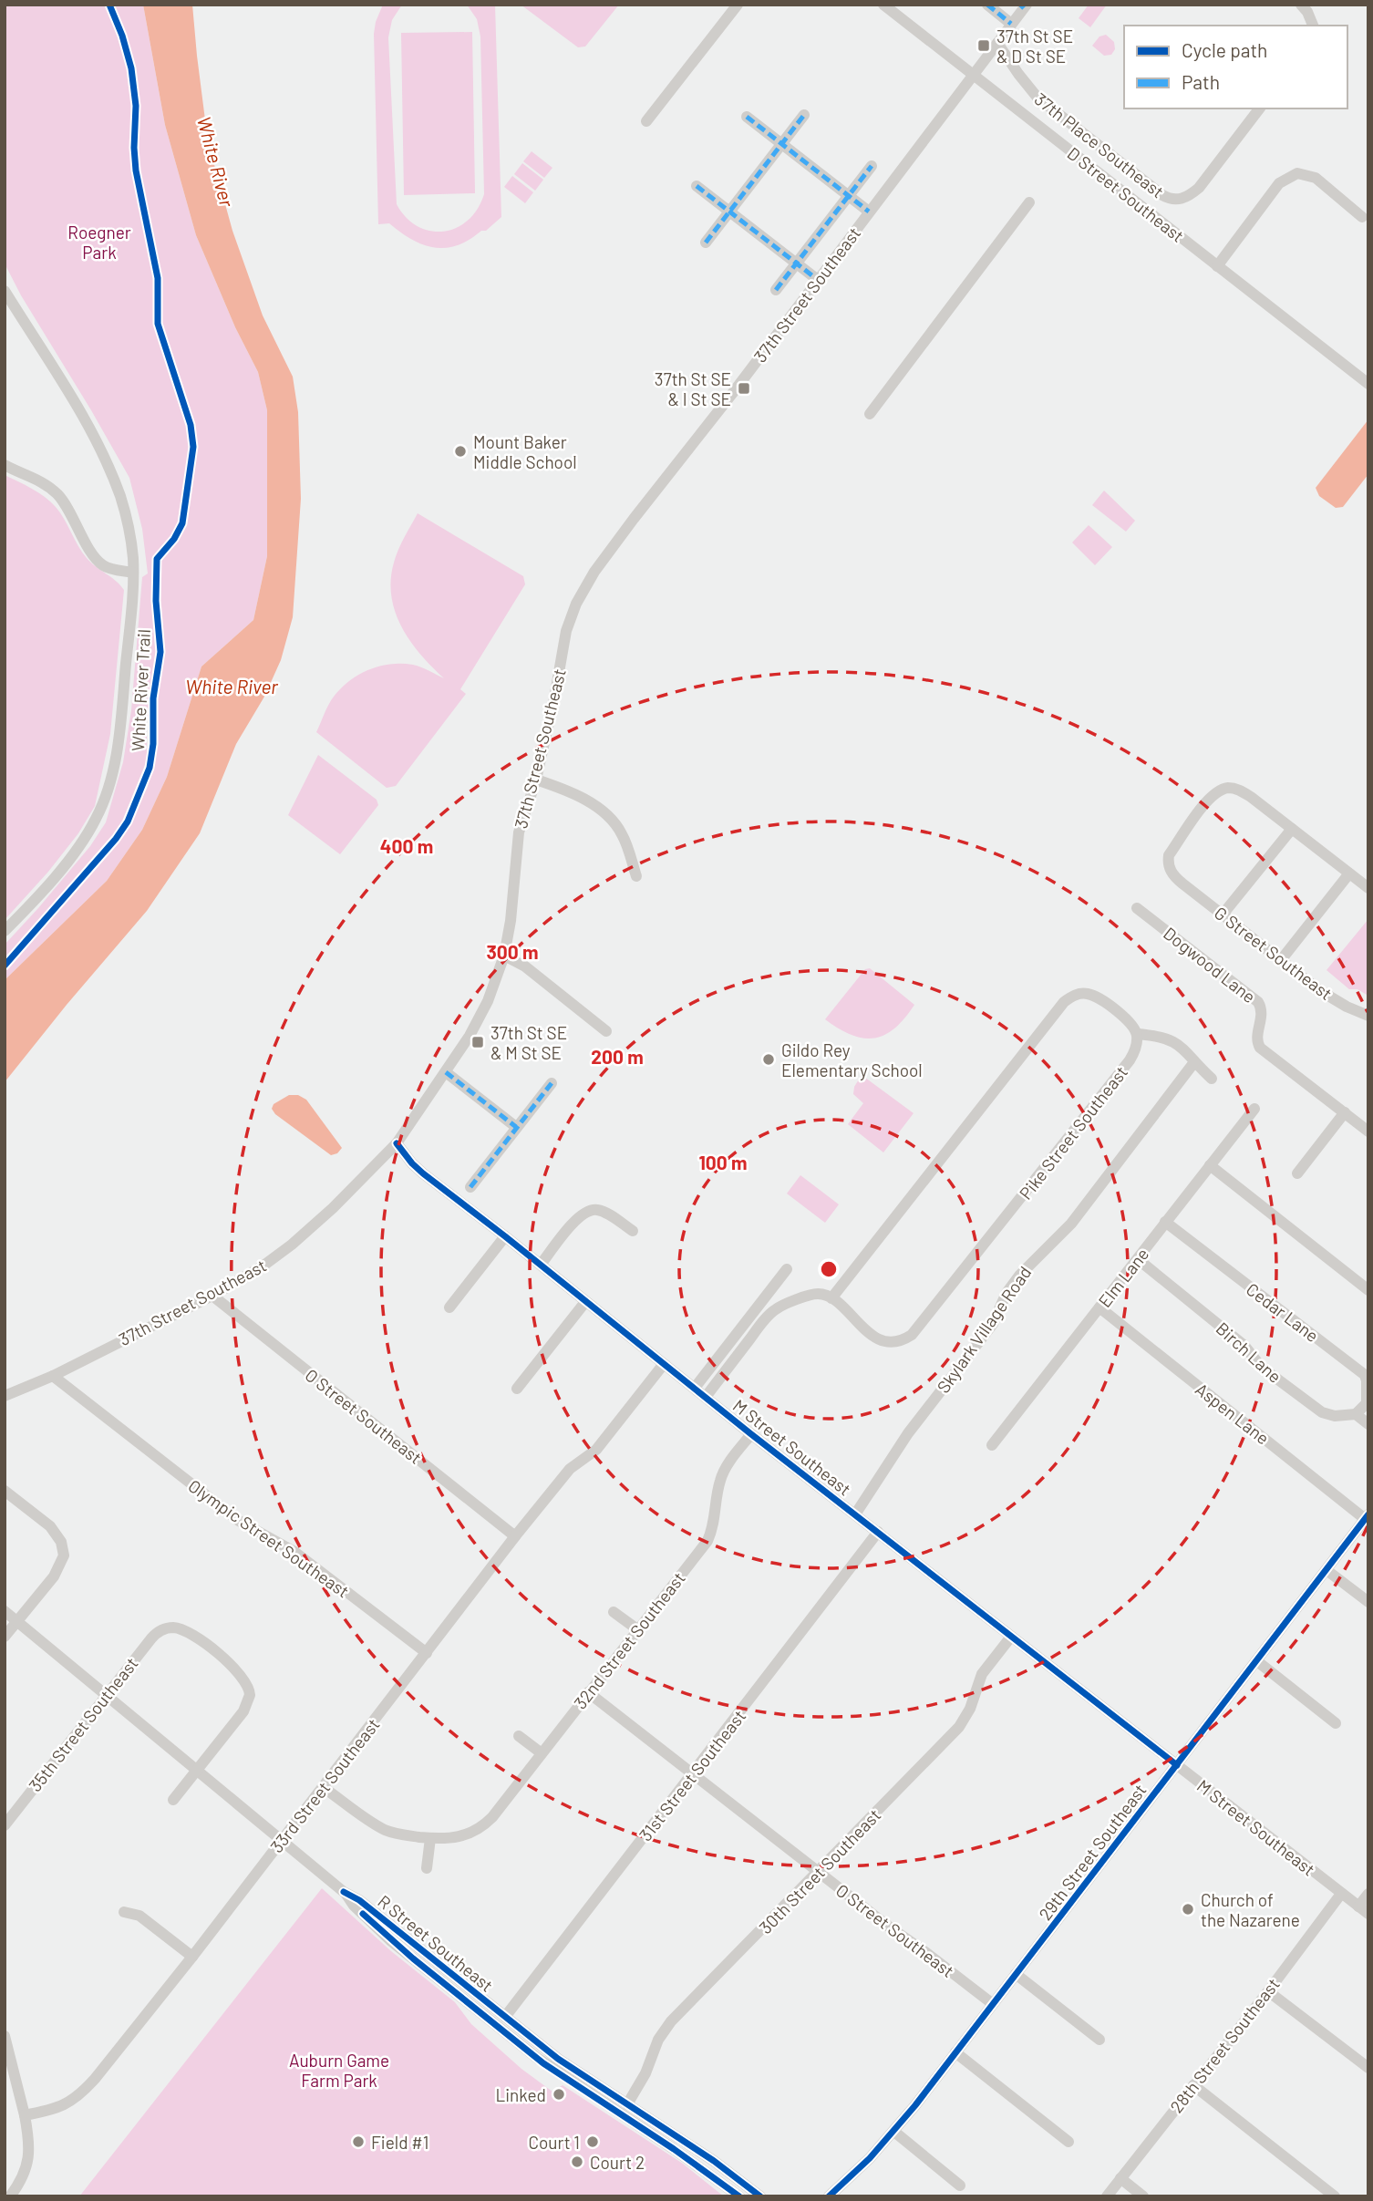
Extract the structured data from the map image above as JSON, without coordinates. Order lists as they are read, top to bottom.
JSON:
{
  "streets": {
    "street": [
      "37th Place Southeast",
      "D Street Southeast",
      "37th Street Southeast",
      "G Street Southeast",
      "Dogwood Lane",
      "Pike Street Southeast",
      "Elm Lane",
      "Cedar Lane",
      "Skylark Village Road",
      "Birch Lane",
      "Aspen Lane",
      "O Street Southeast",
      "M Street Southeast",
      "Olympic Street Southeast",
      "32nd Street Southeast",
      "35th Street Southeast",
      "31st Street Southeast",
      "33rd Street Southeast",
      "29th Street Southeast",
      "30th Street Southeast",
      "R Street Southeast",
      "28th Street Southeast"
    ],
    "cycle path": ["White River Trail"]
  },
  "crossings": [
    ["37th Place Southeast", "37th Street Southeast"],
    ["D Street Southeast", "37th Street Southeast"],
    ["37th Street Southeast", "O Street Southeast"],
    ["37th Street Southeast", "M Street Southeast"],
    ["37th Street Southeast", "Olympic Street Southeast"],
    ["Elm Lane", "Cedar Lane"],
    ["Elm Lane", "Birch Lane"],
    ["Elm Lane", "Aspen Lane"],
    ["Cedar Lane", "Birch Lane"],
    ["Skylark Village Road", "M Street Southeast"],
    ["Aspen Lane", "29th Street Southeast"],
    ["O Street Southeast", "32nd Street Southeast"],
    ["O Street Southeast", "31st Street Southeast"],
    ["O Street Southeast", "33rd Street Southeast"],
    ["O Street Southeast", "29th Street Southeast"],
    ["O Street Southeast", "30th Street Southeast"],
    ["M Street Southeast", "32nd Street Southeast"],
    ["M Street Southeast", "31st Street Southeast"],
    ["M Street Southeast", "33rd Street Southeast"],
    ["M Street Southeast", "29th Street Southeast"],
    ["M Street Southeast", "30th Street Southeast"],
    ["M Street Southeast", "28th Street Southeast"],
    ["Olympic Street Southeast", "33rd Street Southeast"],
    ["35th Street Southeast", "R Street Southeast"],
    ["31st Street Southeast", "R Street Southeast"],
    ["33rd Street Southeast", "R Street Southeast"],
    ["30th Street Southeast", "R Street Southeast"]
  ],
  "water": ["White River"],
  "parks": ["Roegner Park", "Auburn Game Farm Park"],
  "places": {
    "transit": ["37th St SE & D St SE", "37th St SE & I St SE", "37th St SE & M St SE"],
    "other": [
      "Mount Baker Middle School",
      "Gildo Rey Elementary School",
      "Church of the Nazarene",
      "Linked",
      "Field #1",
      "Court 1",
      "Court 2"
    ]
  },
  "legend": ["Cycle path", "Path"],
  "rings": [
    "400 m",
    "300 m",
    "200 m",
    "100 m"
  ]
}
